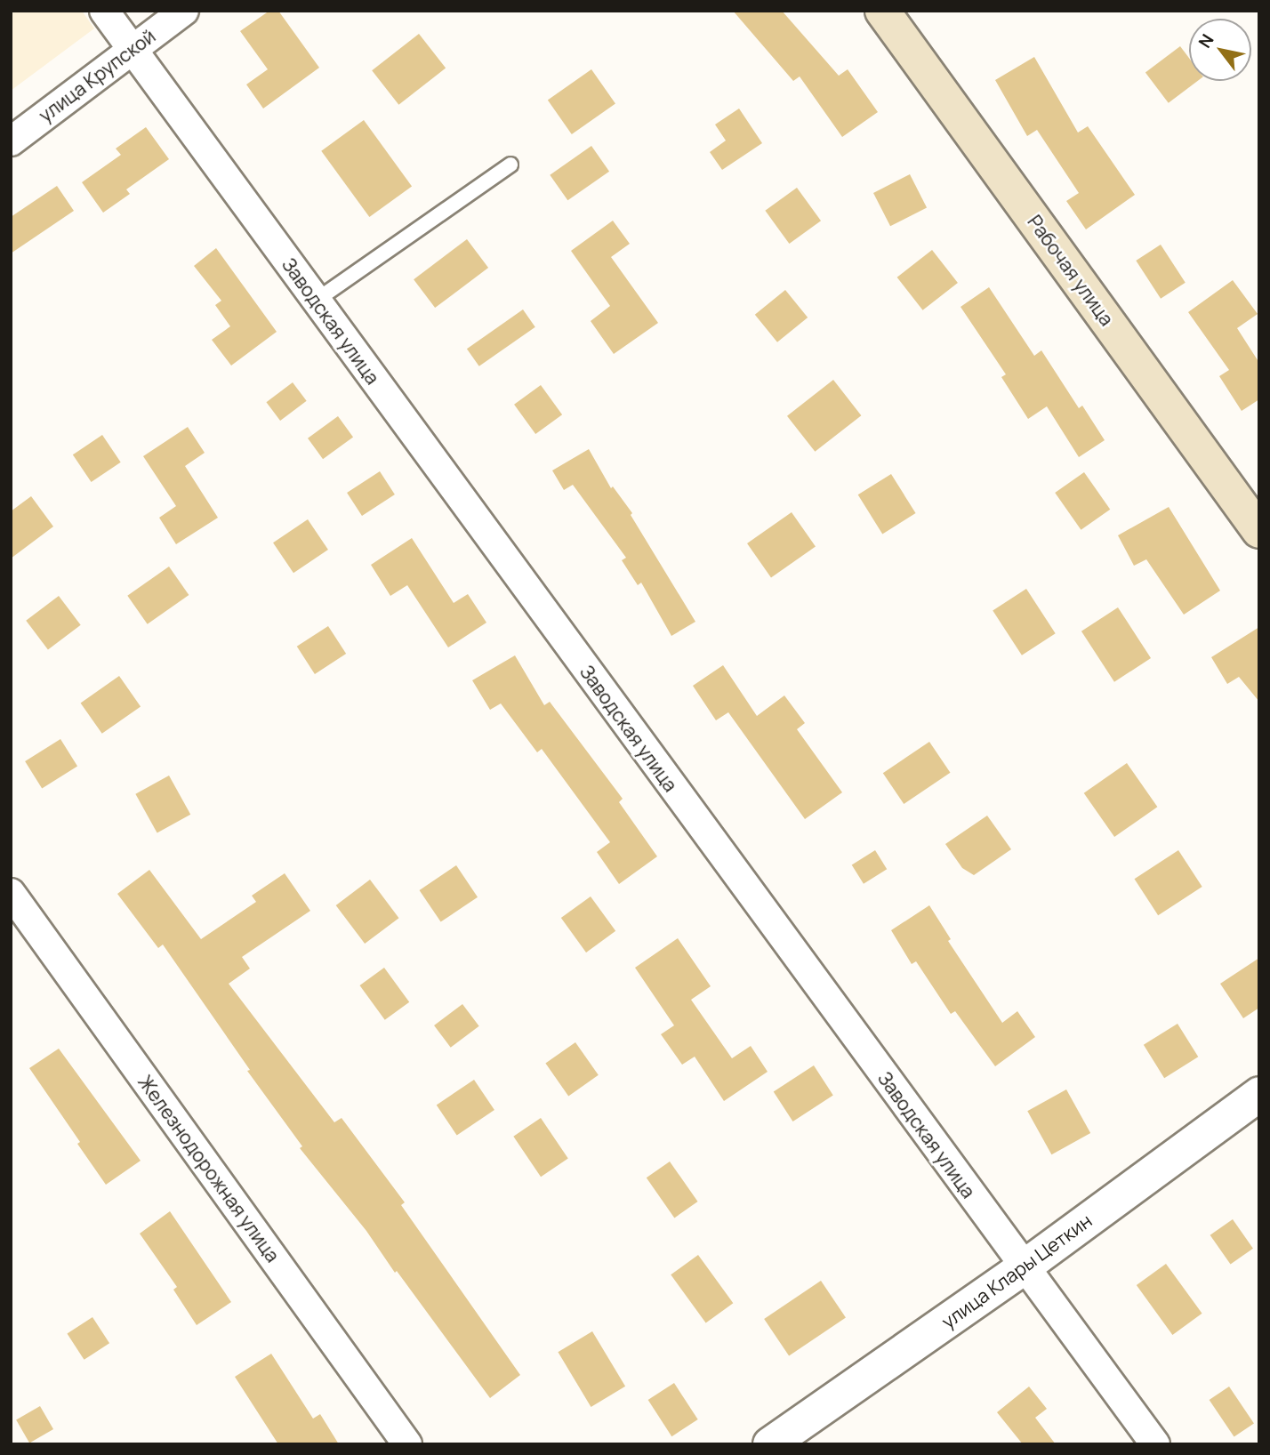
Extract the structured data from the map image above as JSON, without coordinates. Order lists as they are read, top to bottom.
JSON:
{
  "streets": {
    "main road": ["Рабочая улица"],
    "street": [
      "улица Крупской",
      "Заводская улица",
      "Железнодорожная улица",
      "улица Клары Цеткин"
    ]
  },
  "crossings": [
    ["улица Крупской", "Заводская улица"],
    ["Заводская улица", "улица Клары Цеткин"]
  ],
  "north": "top left"
}
